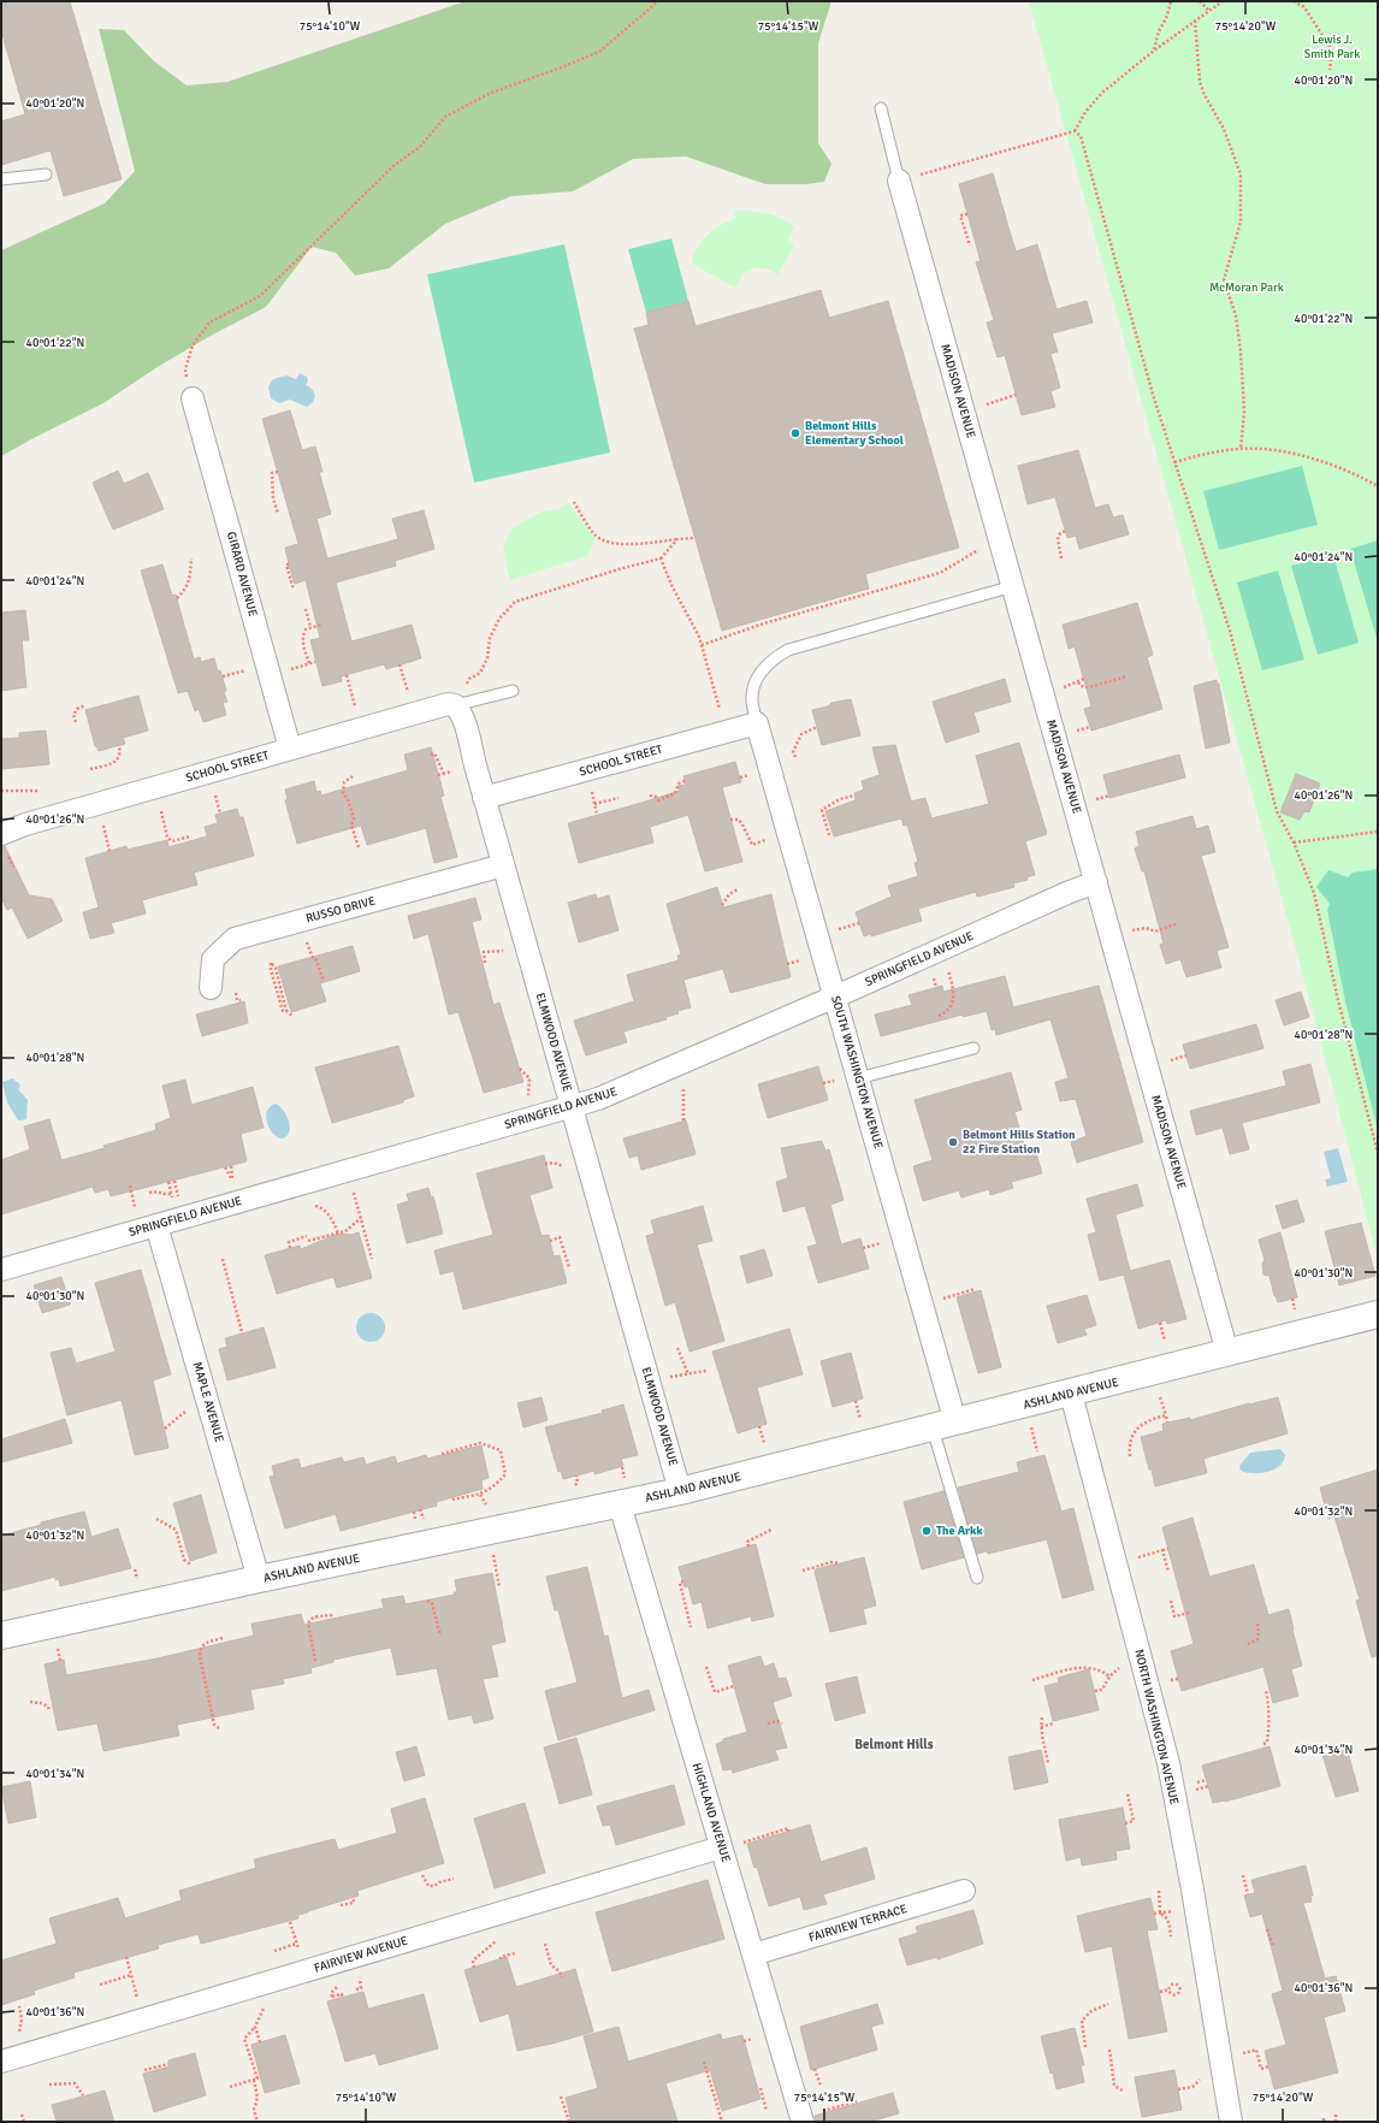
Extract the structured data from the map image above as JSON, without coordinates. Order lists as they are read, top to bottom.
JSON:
{
  "streets": {
    "street": [
      "MADISON AVENUE",
      "GIRARD AVENUE",
      "SCHOOL STREET",
      "RUSSO DRIVE",
      "SPRINGFIELD AVENUE",
      "ELMWOOD AVENUE",
      "SOUTH WASHINGTON AVENUE",
      "ASHLAND AVENUE",
      "MAPLE AVENUE",
      "NORTH WASHINGTON AVENUE",
      "HIGHLAND AVENUE",
      "FAIRVIEW TERRACE",
      "FAIRVIEW AVENUE"
    ]
  },
  "crossings": [
    ["MADISON AVENUE", "SPRINGFIELD AVENUE"],
    ["MADISON AVENUE", "ASHLAND AVENUE"],
    ["GIRARD AVENUE", "SCHOOL STREET"],
    ["SCHOOL STREET", "ELMWOOD AVENUE"],
    ["SCHOOL STREET", "SOUTH WASHINGTON AVENUE"],
    ["RUSSO DRIVE", "ELMWOOD AVENUE"],
    ["SPRINGFIELD AVENUE", "ELMWOOD AVENUE"],
    ["SPRINGFIELD AVENUE", "SOUTH WASHINGTON AVENUE"],
    ["SPRINGFIELD AVENUE", "MAPLE AVENUE"],
    ["ELMWOOD AVENUE", "ASHLAND AVENUE"],
    ["SOUTH WASHINGTON AVENUE", "ASHLAND AVENUE"],
    ["ASHLAND AVENUE", "MAPLE AVENUE"],
    ["ASHLAND AVENUE", "NORTH WASHINGTON AVENUE"],
    ["ASHLAND AVENUE", "HIGHLAND AVENUE"],
    ["HIGHLAND AVENUE", "FAIRVIEW TERRACE"],
    ["HIGHLAND AVENUE", "FAIRVIEW AVENUE"]
  ],
  "districts": ["Belmont Hills"],
  "parks": ["Lewis J. Smith Park", "McMoran Park"],
  "places": ["Belmont Hills Elementary School", "Belmont Hills Station 22 Fire Station", "The Arkk"],
  "coordinates": [
    "75°14'10\"W",
    "75°14'15\"W",
    "75°14'20\"W",
    "40°01'20\"N",
    "40°01'22\"N",
    "40°01'24\"N",
    "40°01'26\"N",
    "40°01'28\"N",
    "40°01'30\"N",
    "40°01'32\"N",
    "40°01'34\"N",
    "40°01'36\"N"
  ]
}
